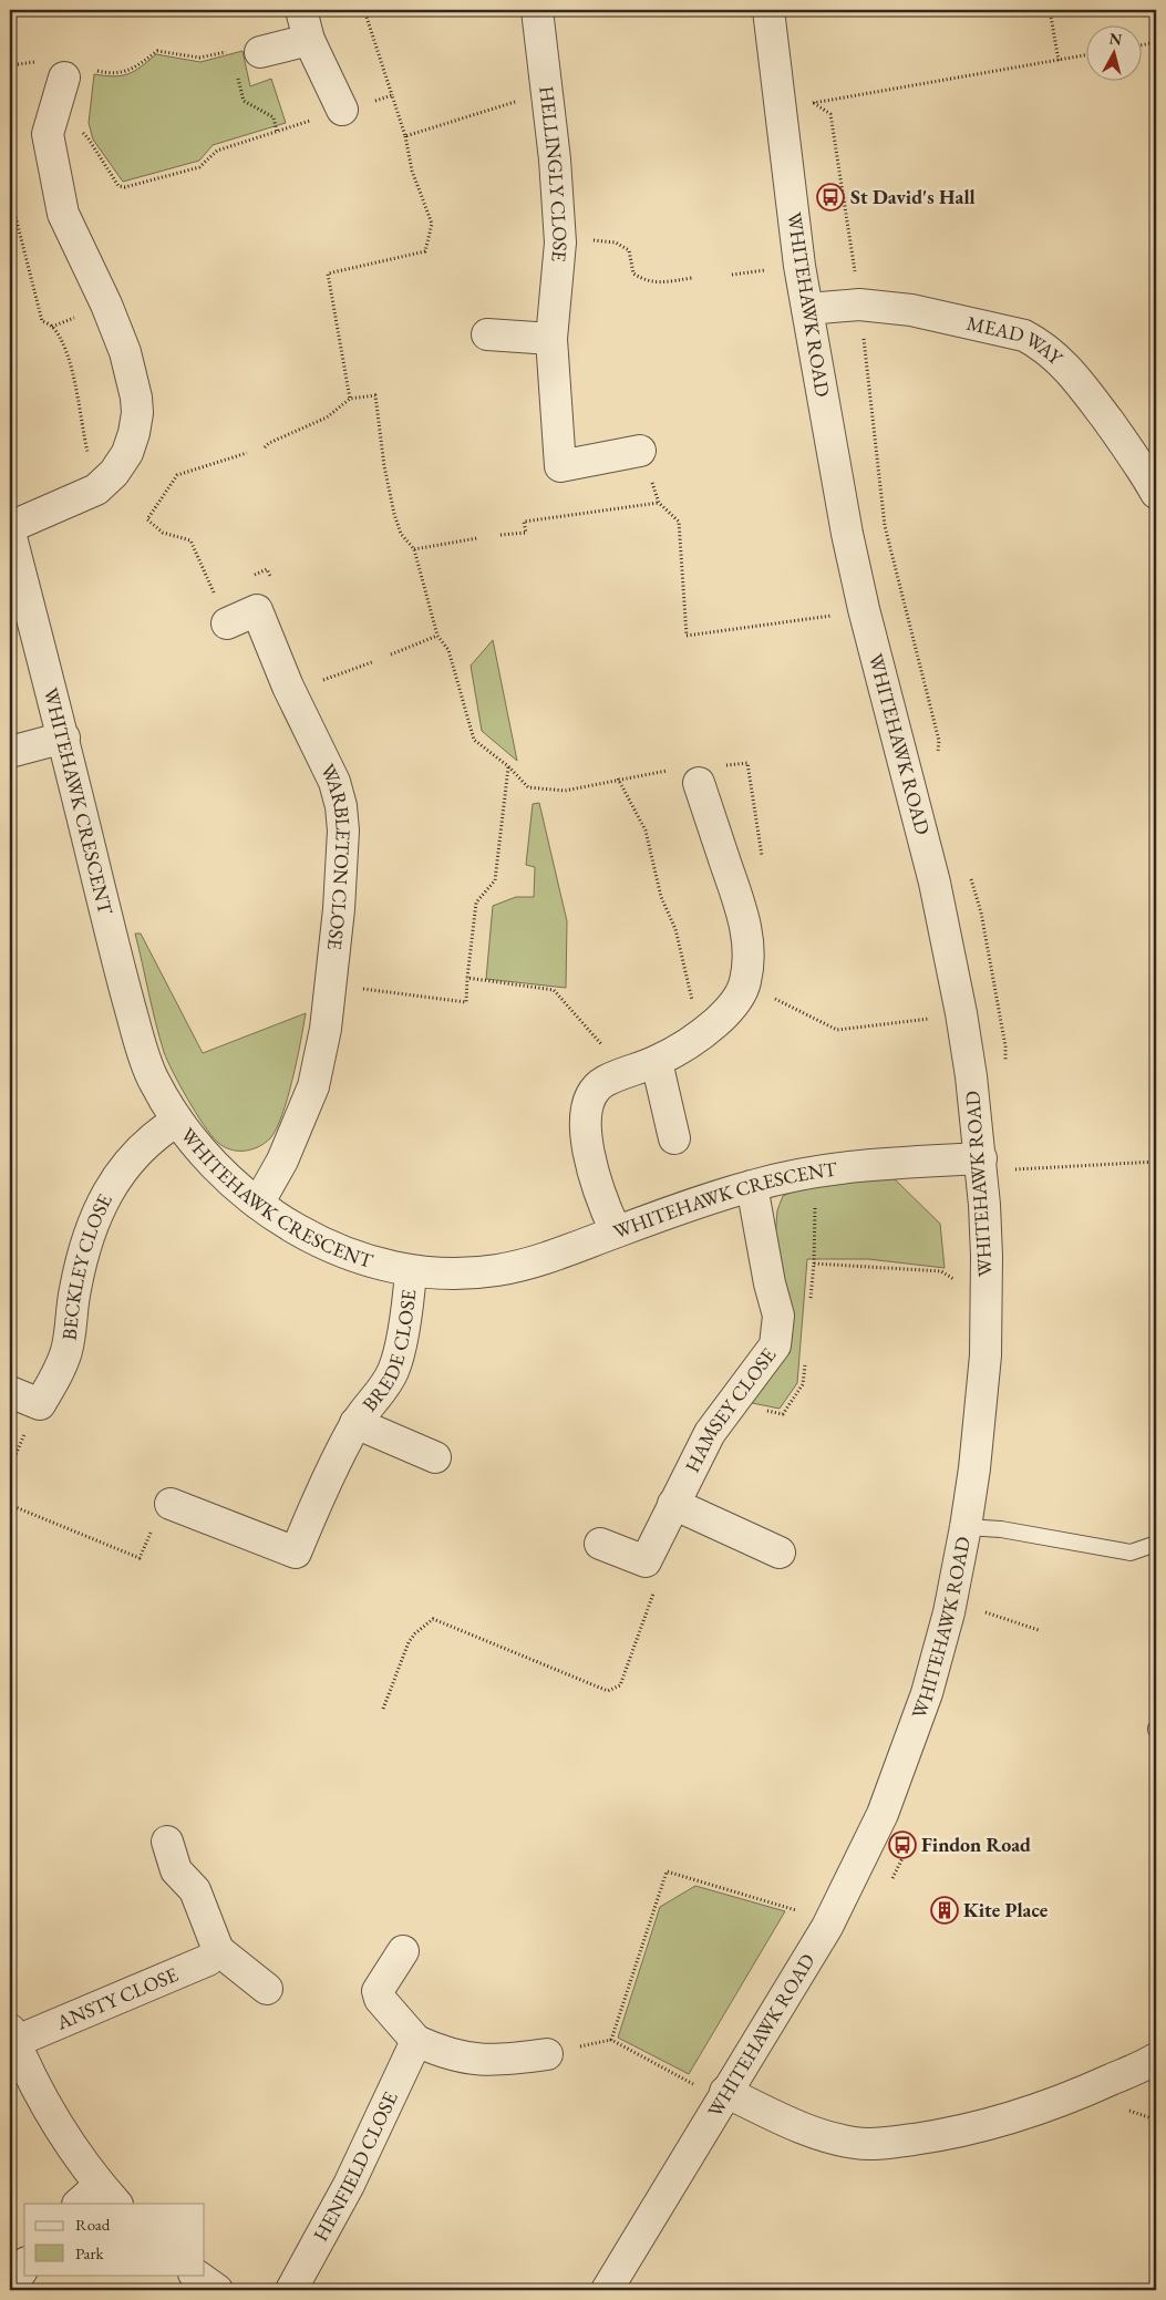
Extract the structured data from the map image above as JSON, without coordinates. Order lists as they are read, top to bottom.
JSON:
{
  "streets": {
    "street": [
      "HELLINGLY CLOSE",
      "WHITEHAWK ROAD",
      "MEAD WAY",
      "WHITEHAWK CRESCENT",
      "WARBLETON CLOSE",
      "BECKLEY CLOSE",
      "BREDE CLOSE",
      "HAMSEY CLOSE",
      "ANSTY CLOSE",
      "HENFIELD CLOSE"
    ]
  },
  "crossings": [
    ["WHITEHAWK ROAD", "MEAD WAY"],
    ["WHITEHAWK ROAD", "WHITEHAWK CRESCENT"],
    ["WHITEHAWK CRESCENT", "WARBLETON CLOSE"],
    ["WHITEHAWK CRESCENT", "BECKLEY CLOSE"],
    ["WHITEHAWK CRESCENT", "BREDE CLOSE"],
    ["WHITEHAWK CRESCENT", "HAMSEY CLOSE"]
  ],
  "places": {
    "bus stop": ["St David's Hall", "Findon Road"],
    "building": ["Kite Place"]
  },
  "legend": ["Road", "Park"],
  "north": "top"
}
